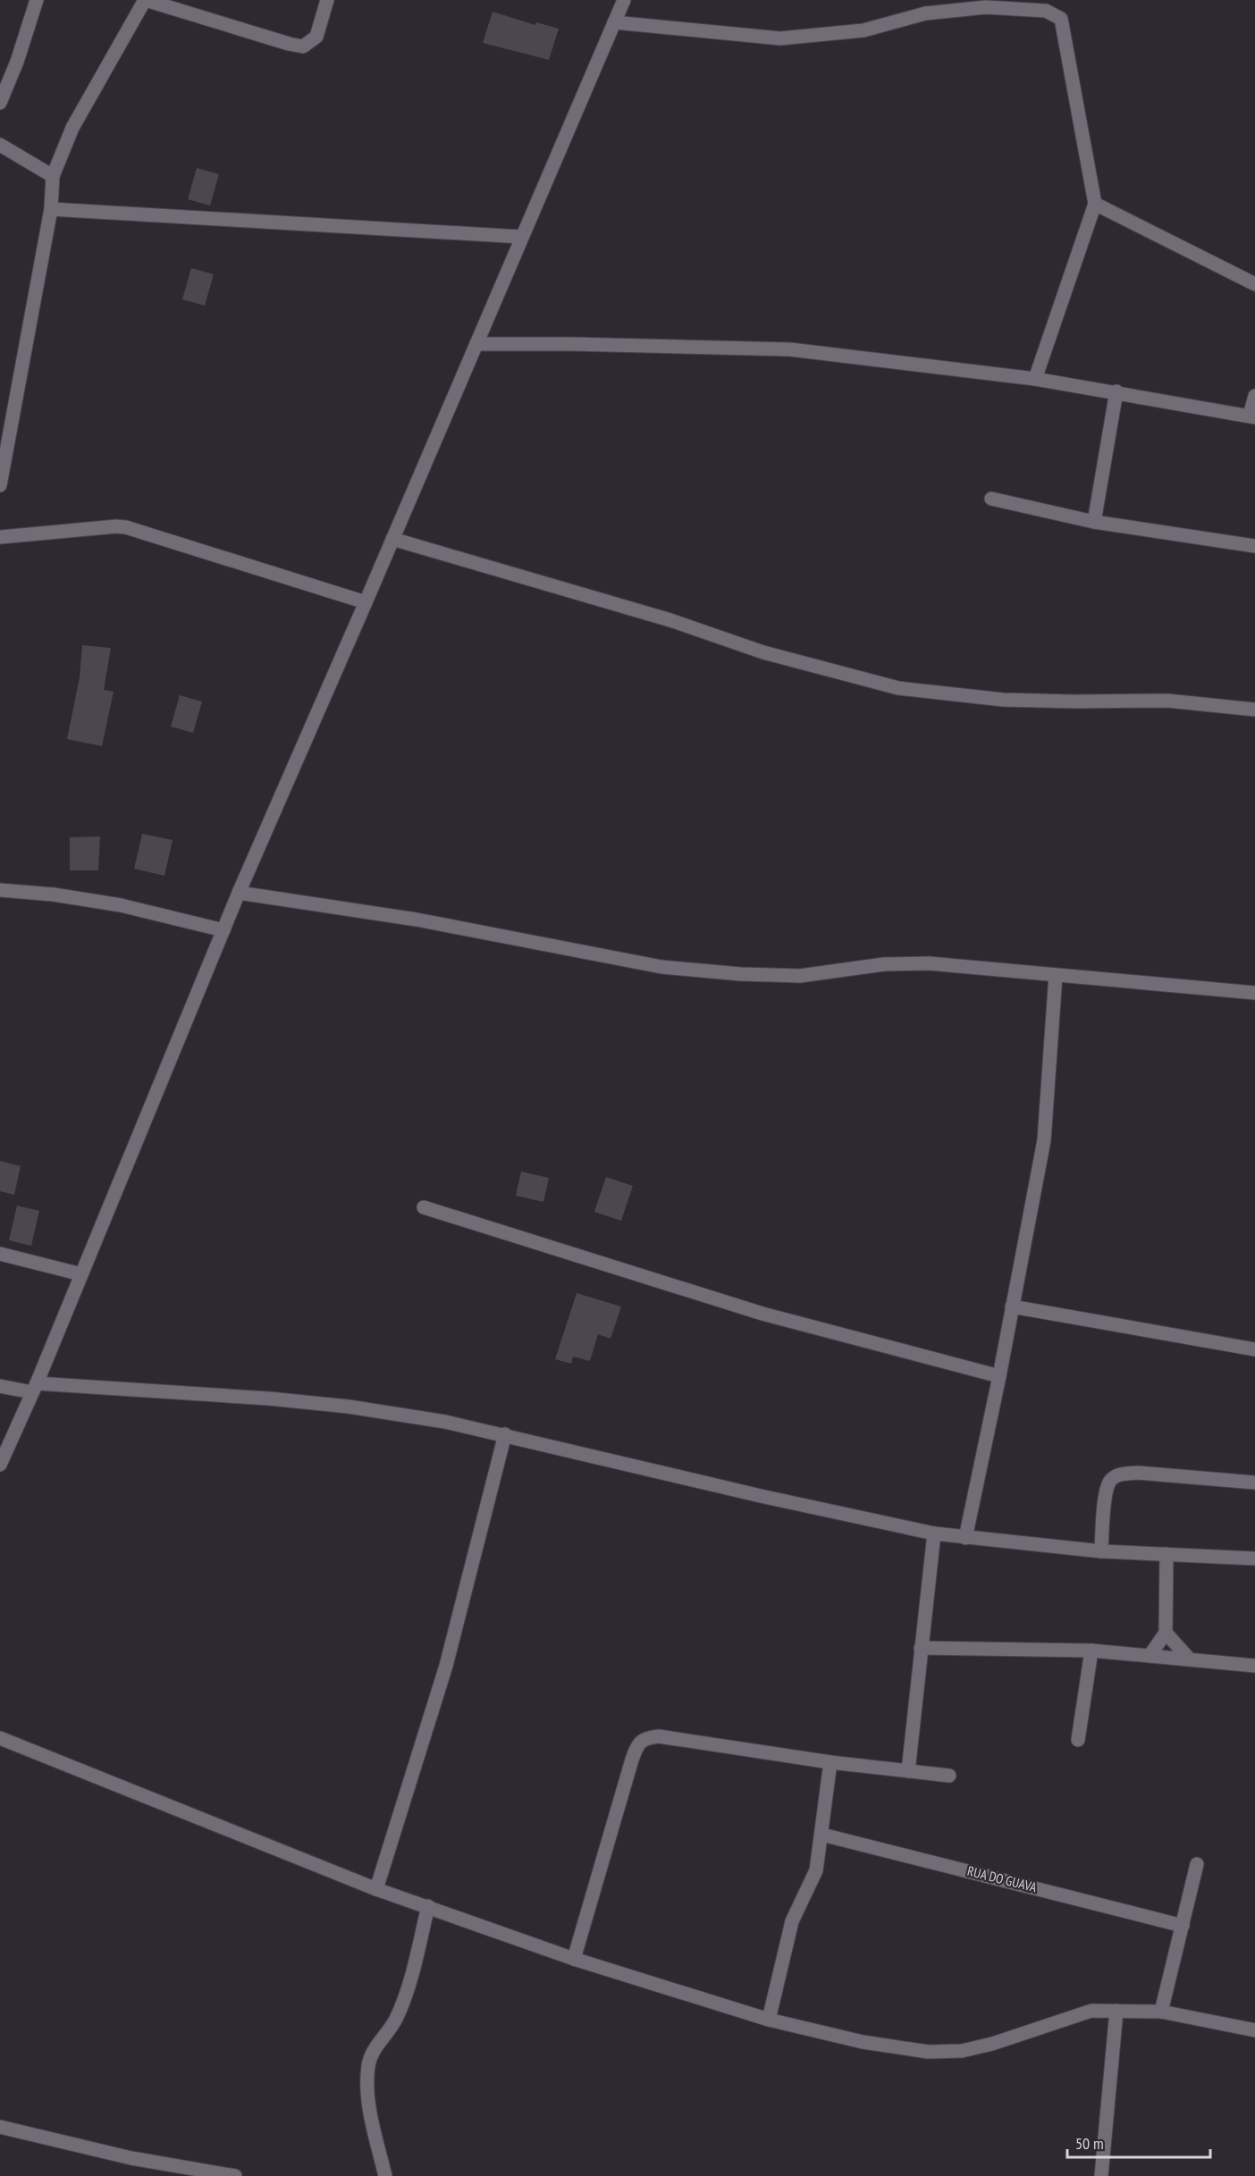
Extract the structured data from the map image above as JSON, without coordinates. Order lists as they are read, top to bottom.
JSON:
{
  "streets": {
    "street": ["RUA DO GUAVA"]
  },
  "scale_bar": "50 m"
}
